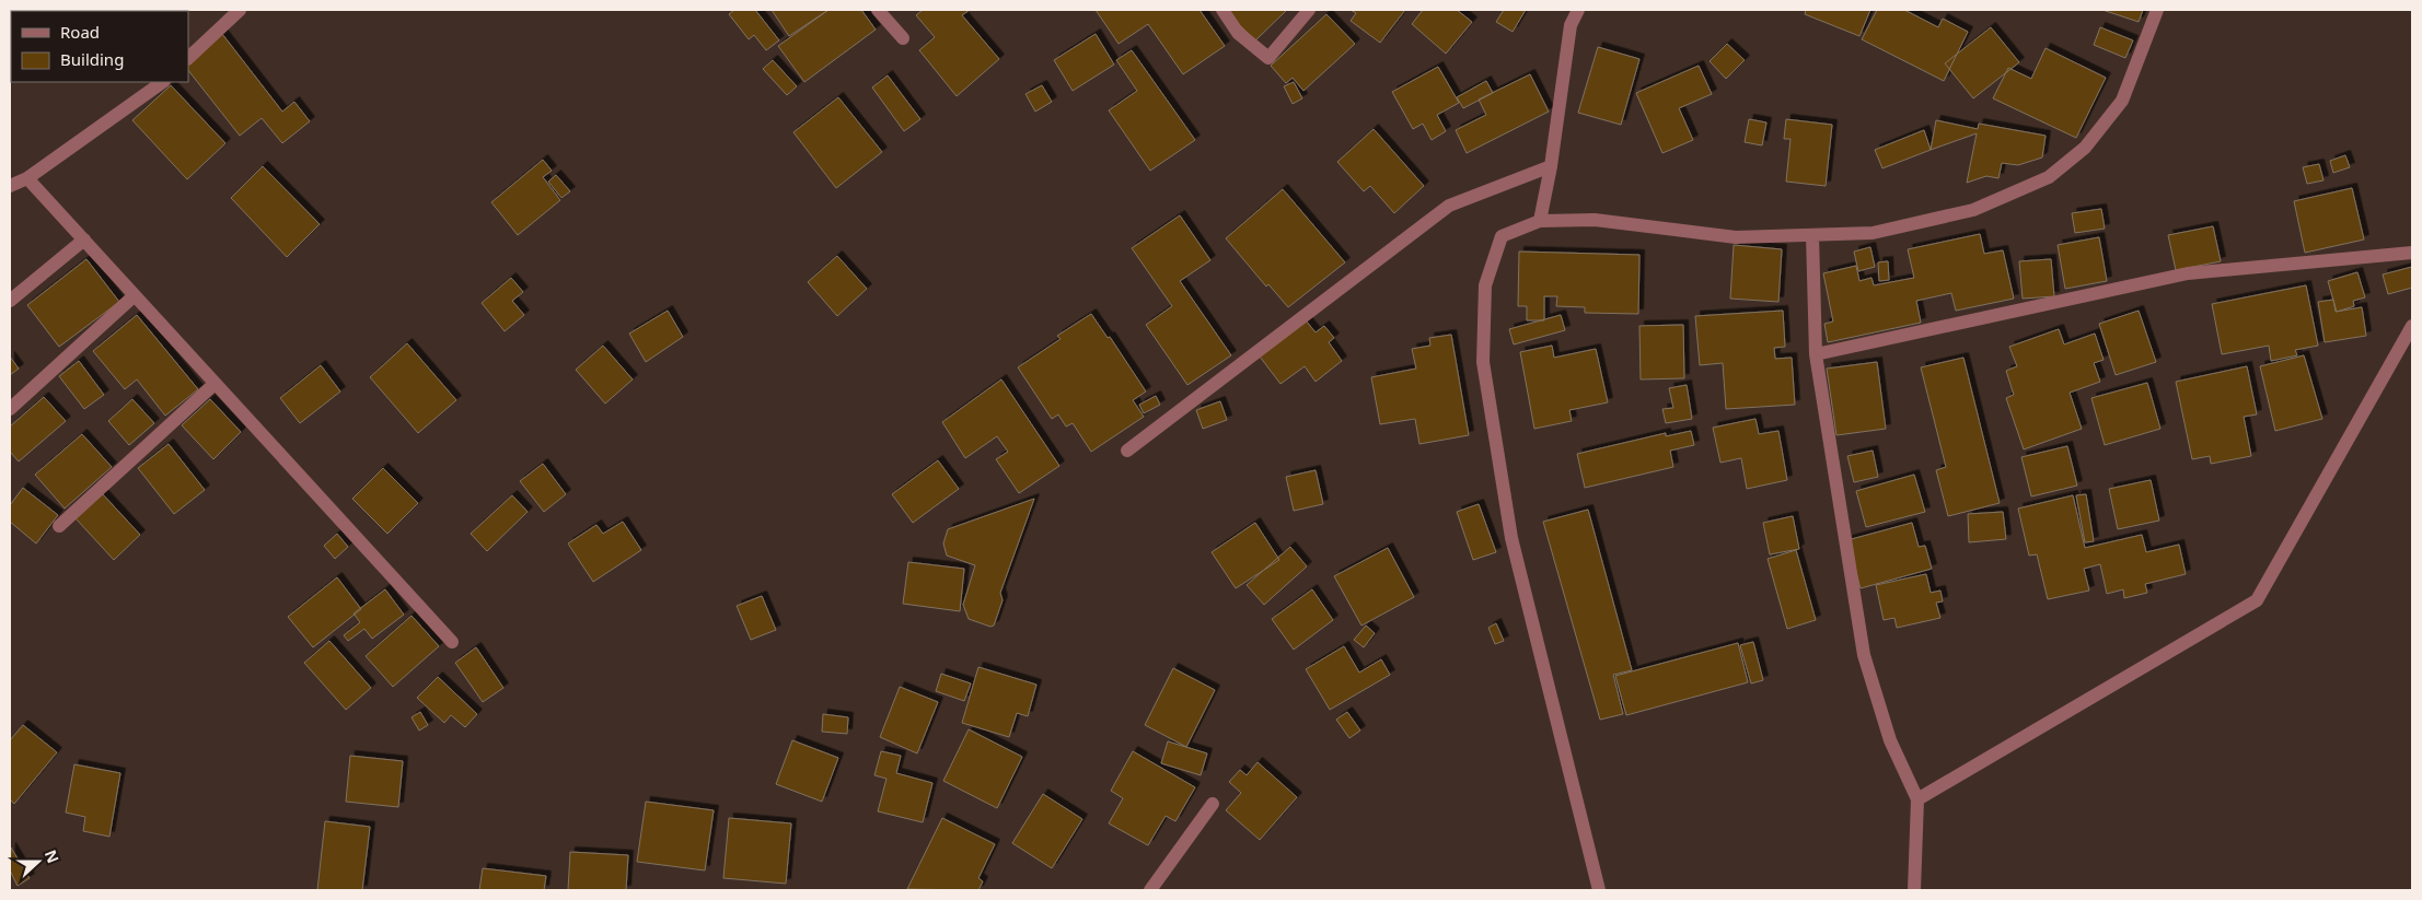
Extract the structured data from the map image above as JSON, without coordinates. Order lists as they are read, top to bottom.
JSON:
{
  "legend": ["Road", "Building"],
  "north": "right"
}
